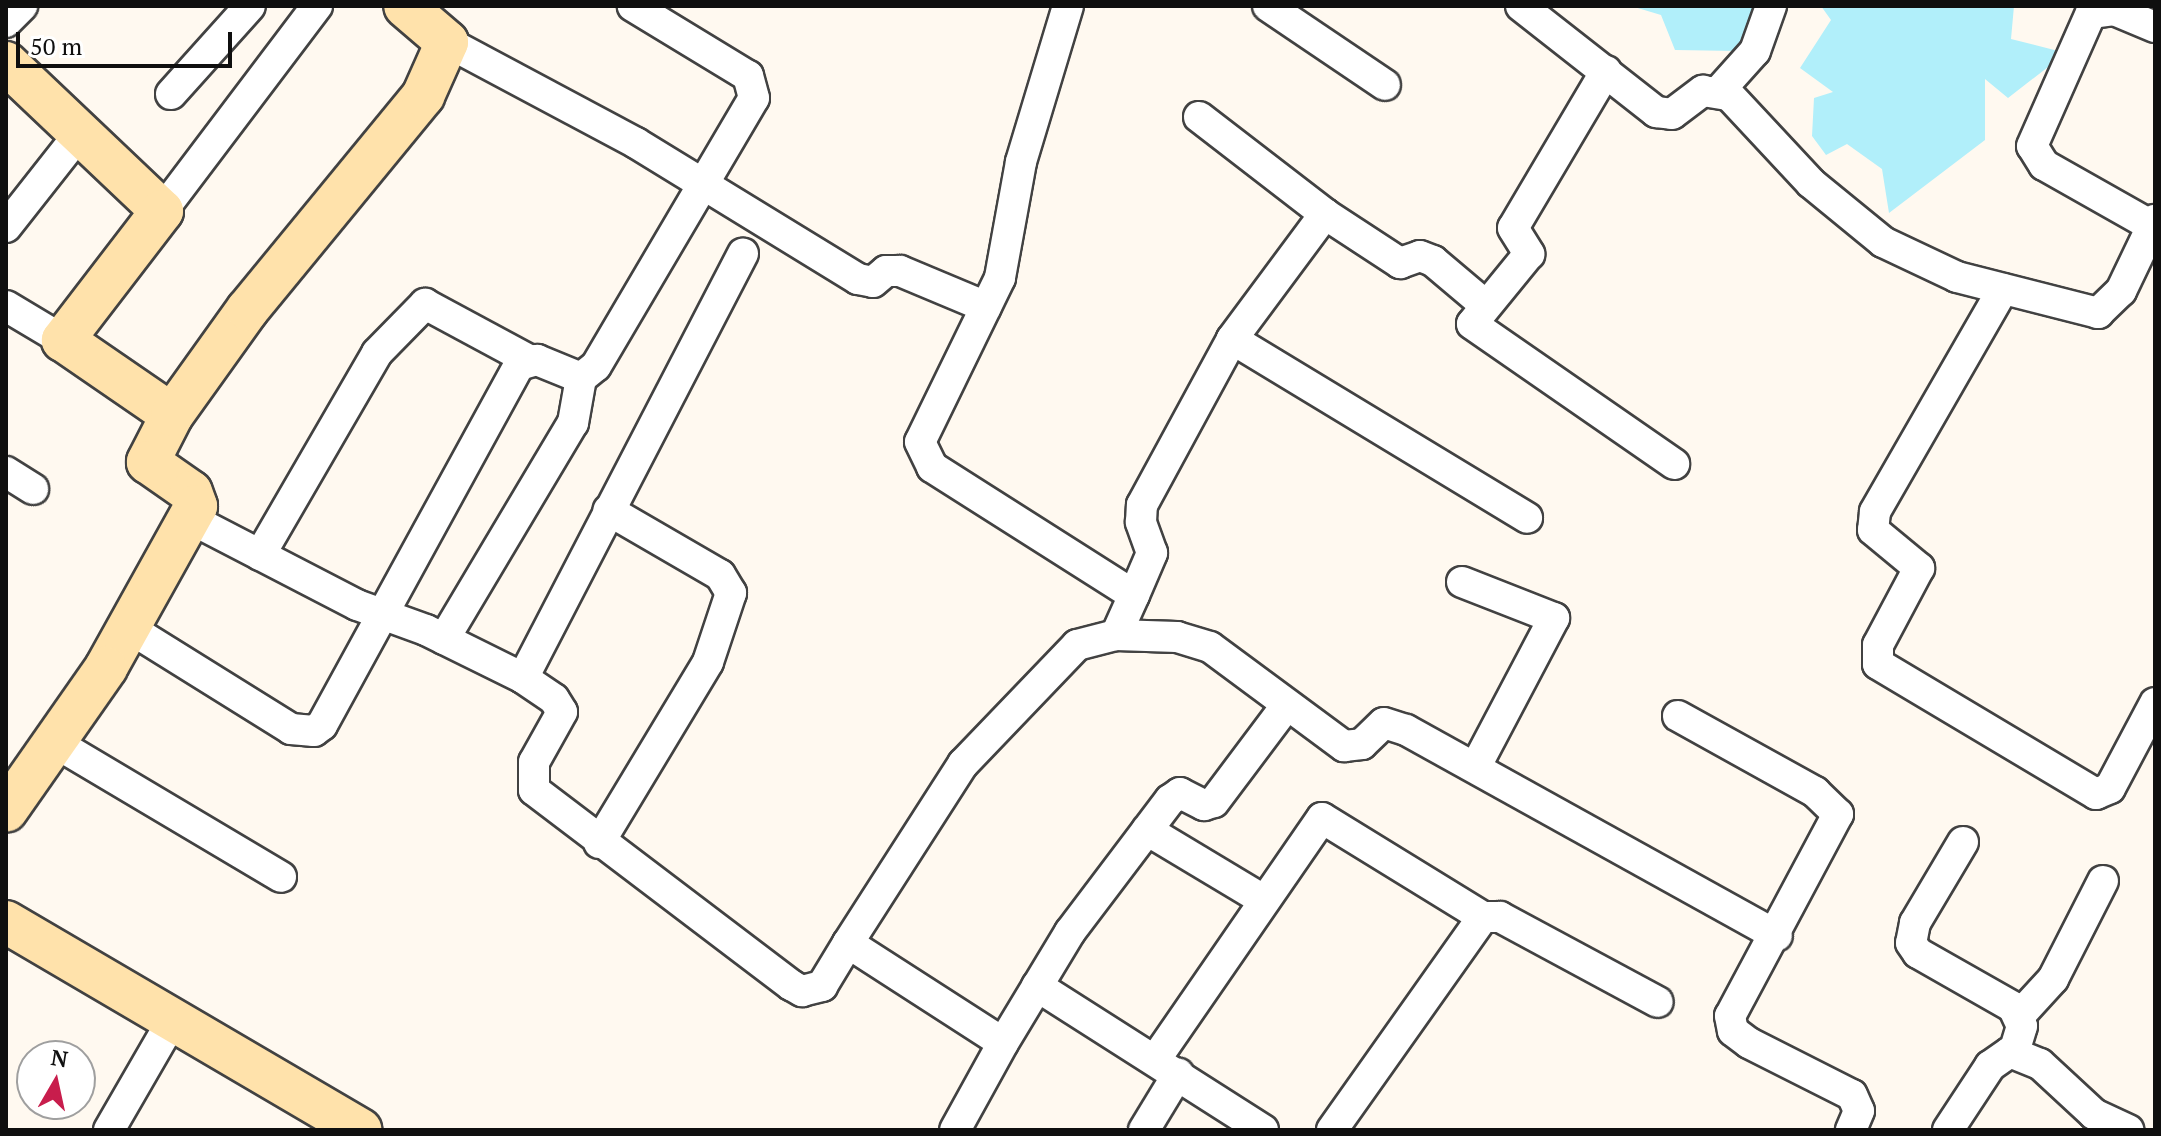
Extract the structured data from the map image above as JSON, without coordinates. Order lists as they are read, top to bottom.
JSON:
{
  "scale_bar": "50 m",
  "north": "top"
}
